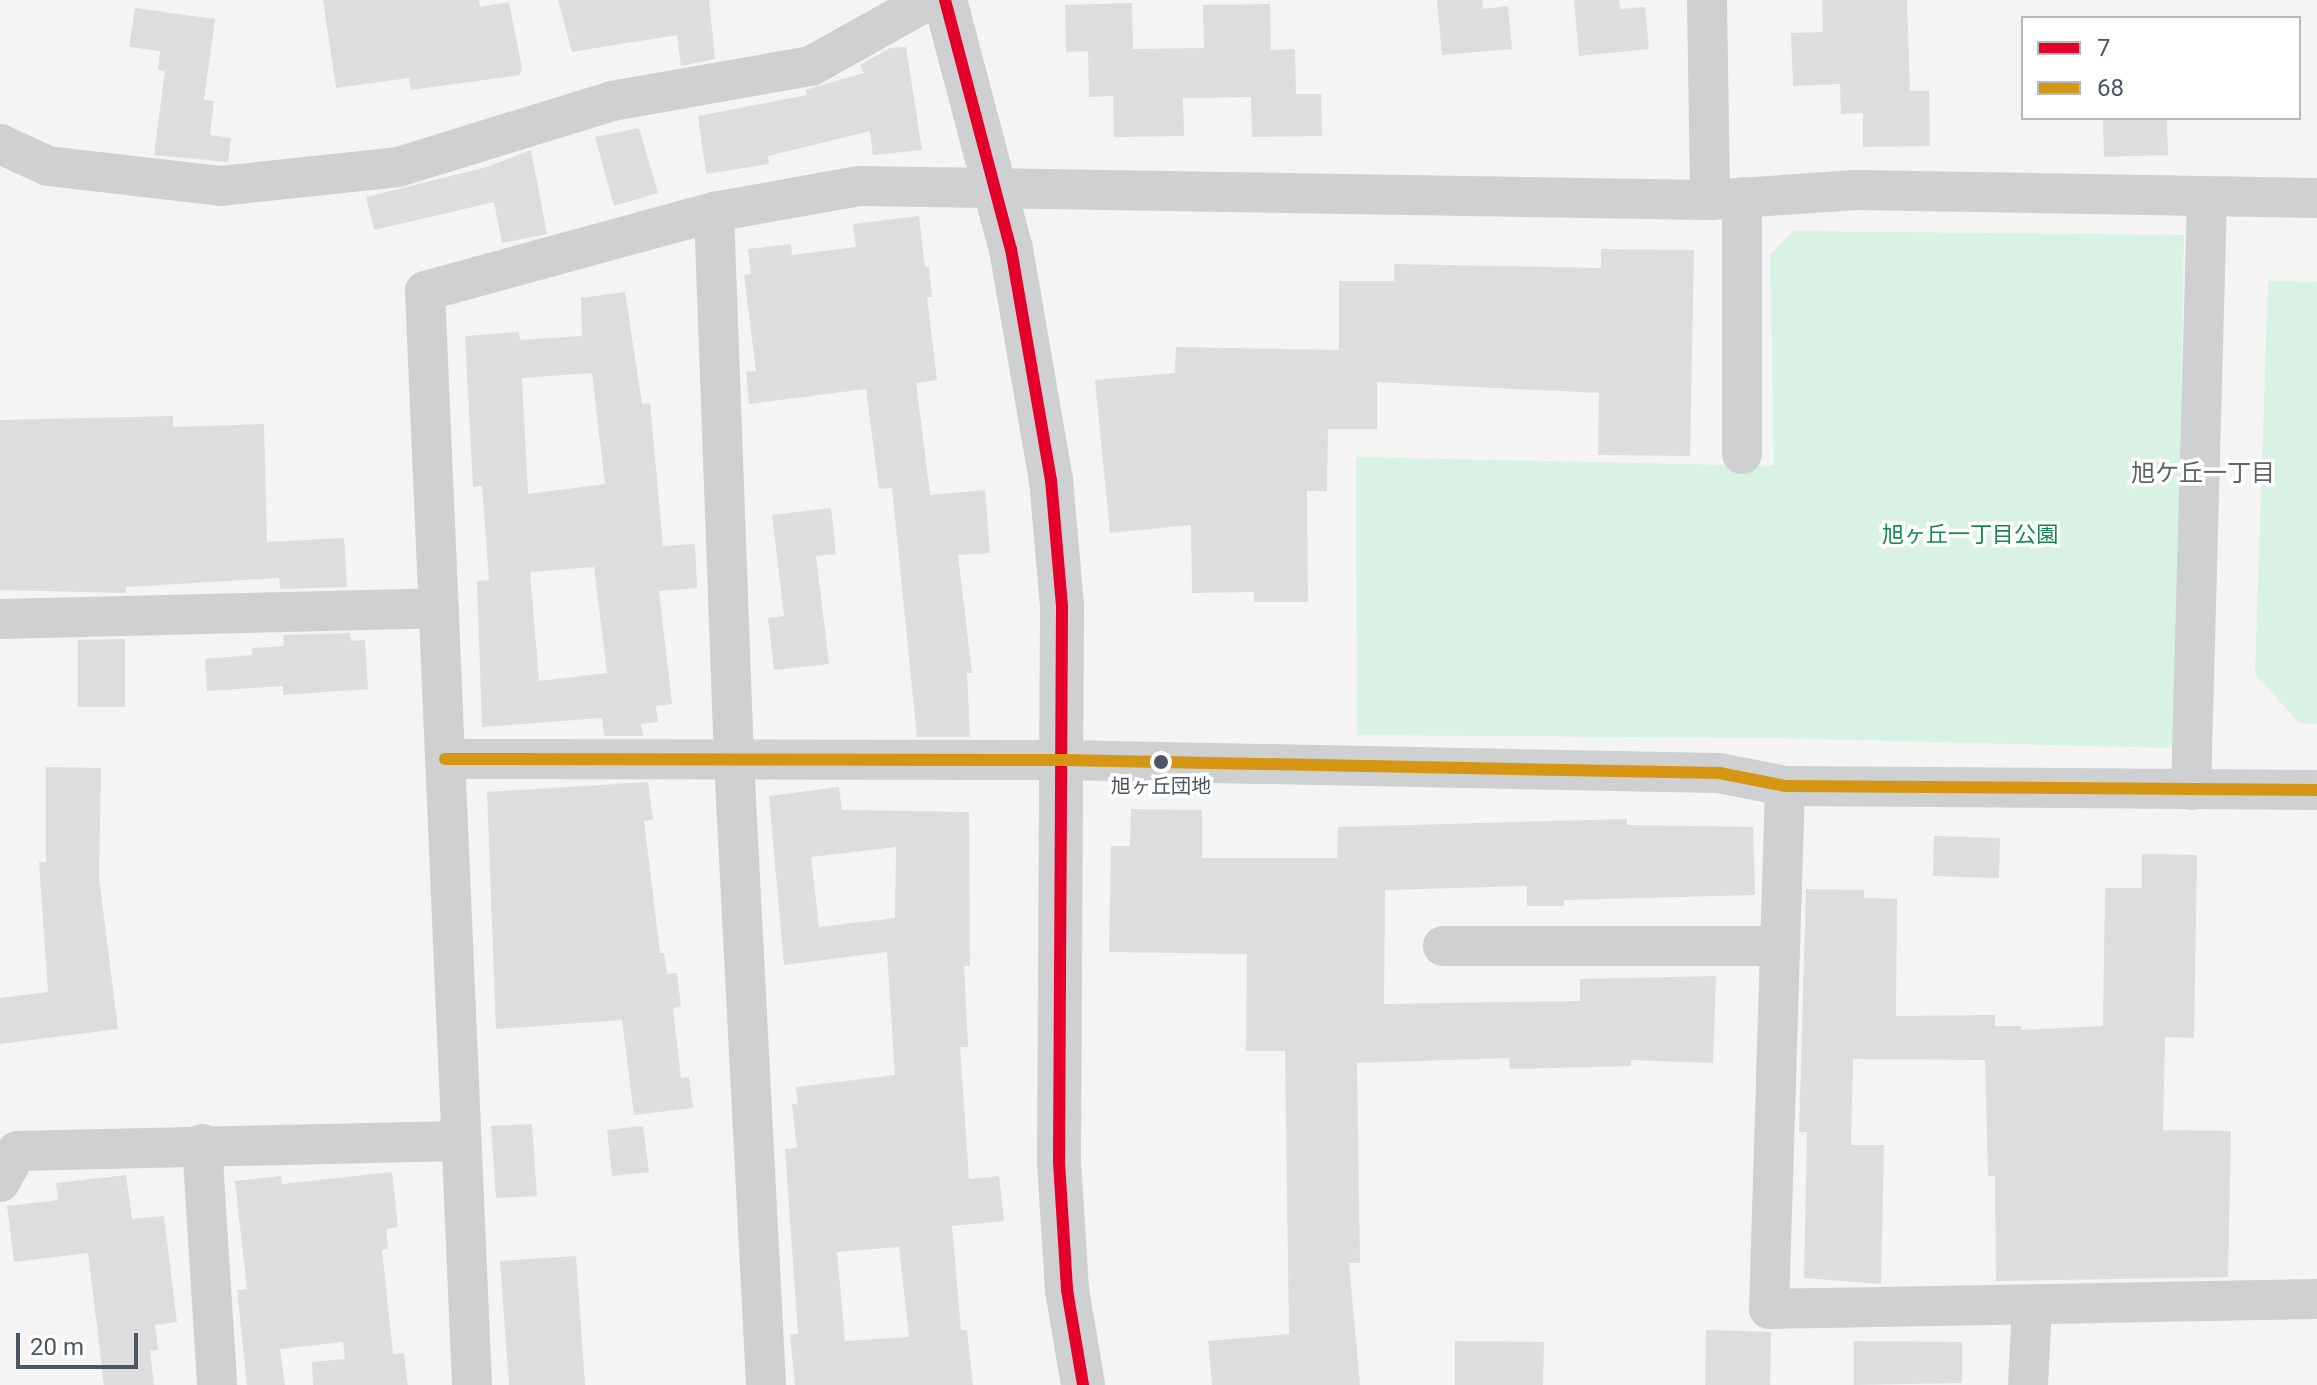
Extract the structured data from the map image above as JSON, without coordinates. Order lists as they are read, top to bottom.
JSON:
{
  "districts": ["旭ケ丘一丁目"],
  "parks": ["旭ヶ丘一丁目公園"],
  "places": ["旭ヶ丘団地"],
  "lines": ["transit line 7", "transit line 68"],
  "legend": ["7", "68"],
  "scale_bar": "20 m"
}
